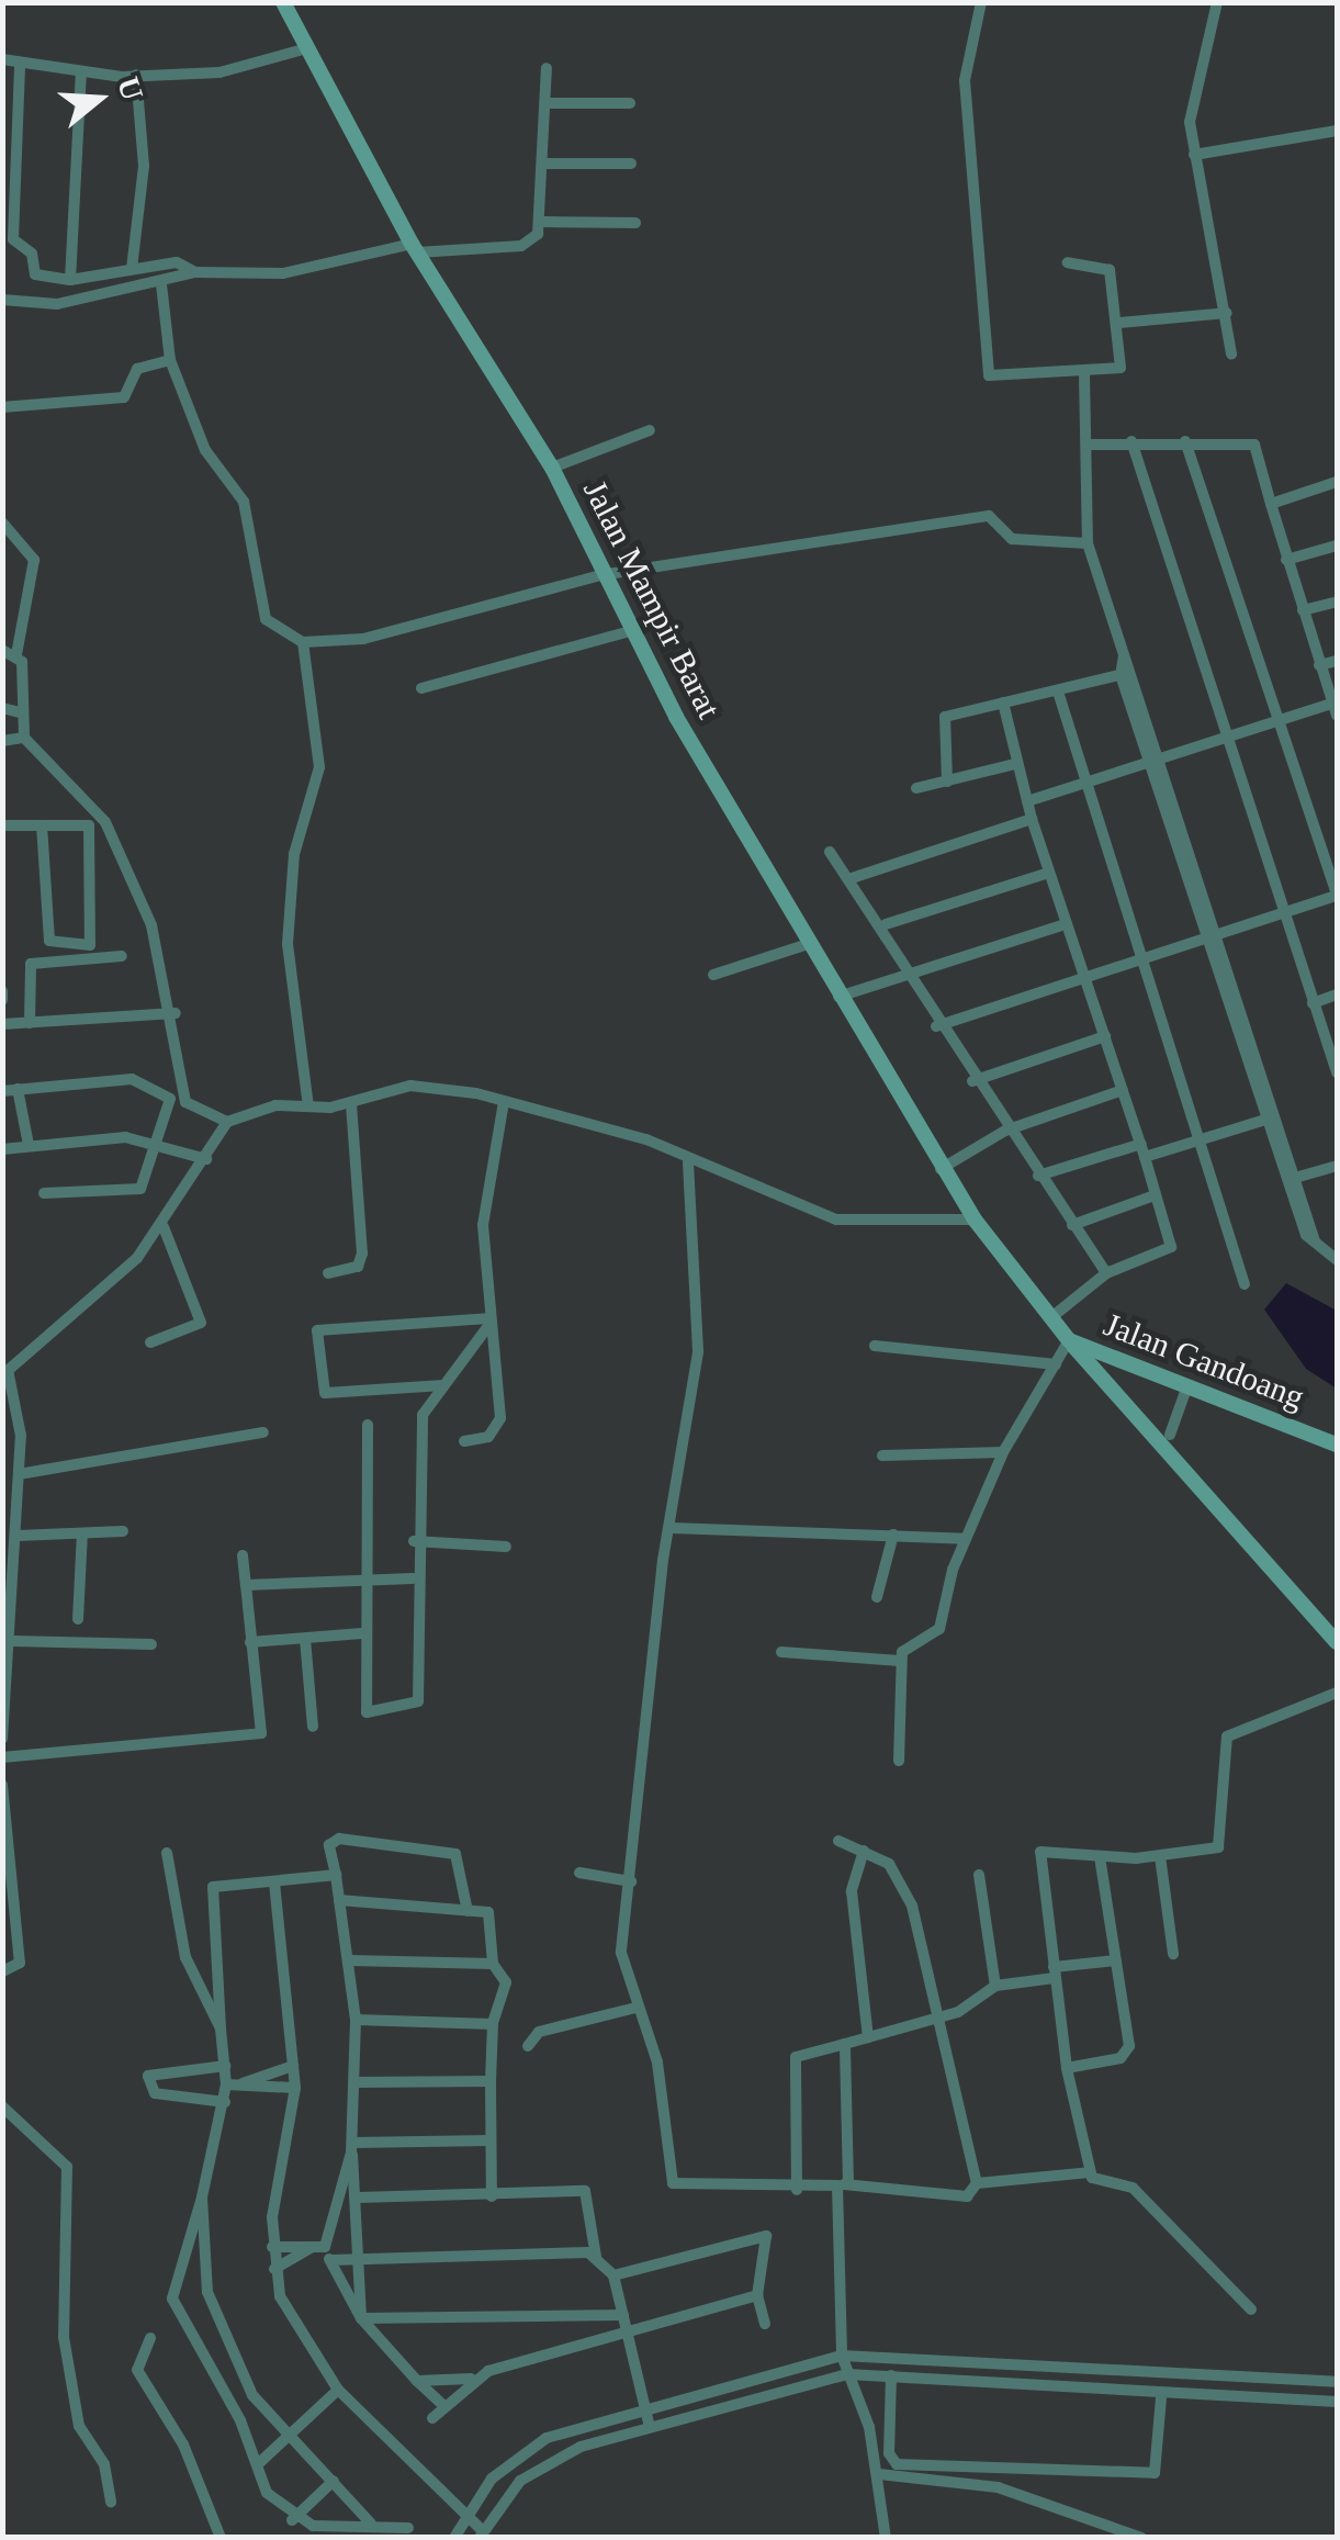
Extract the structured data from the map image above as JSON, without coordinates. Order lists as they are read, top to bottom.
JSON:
{
  "streets": {
    "street": ["Jalan Mampir Barat", "Jalan Gandoang"]
  },
  "crossings": [
    ["Jalan Mampir Barat", "Jalan Gandoang"]
  ],
  "north": "right"
}
